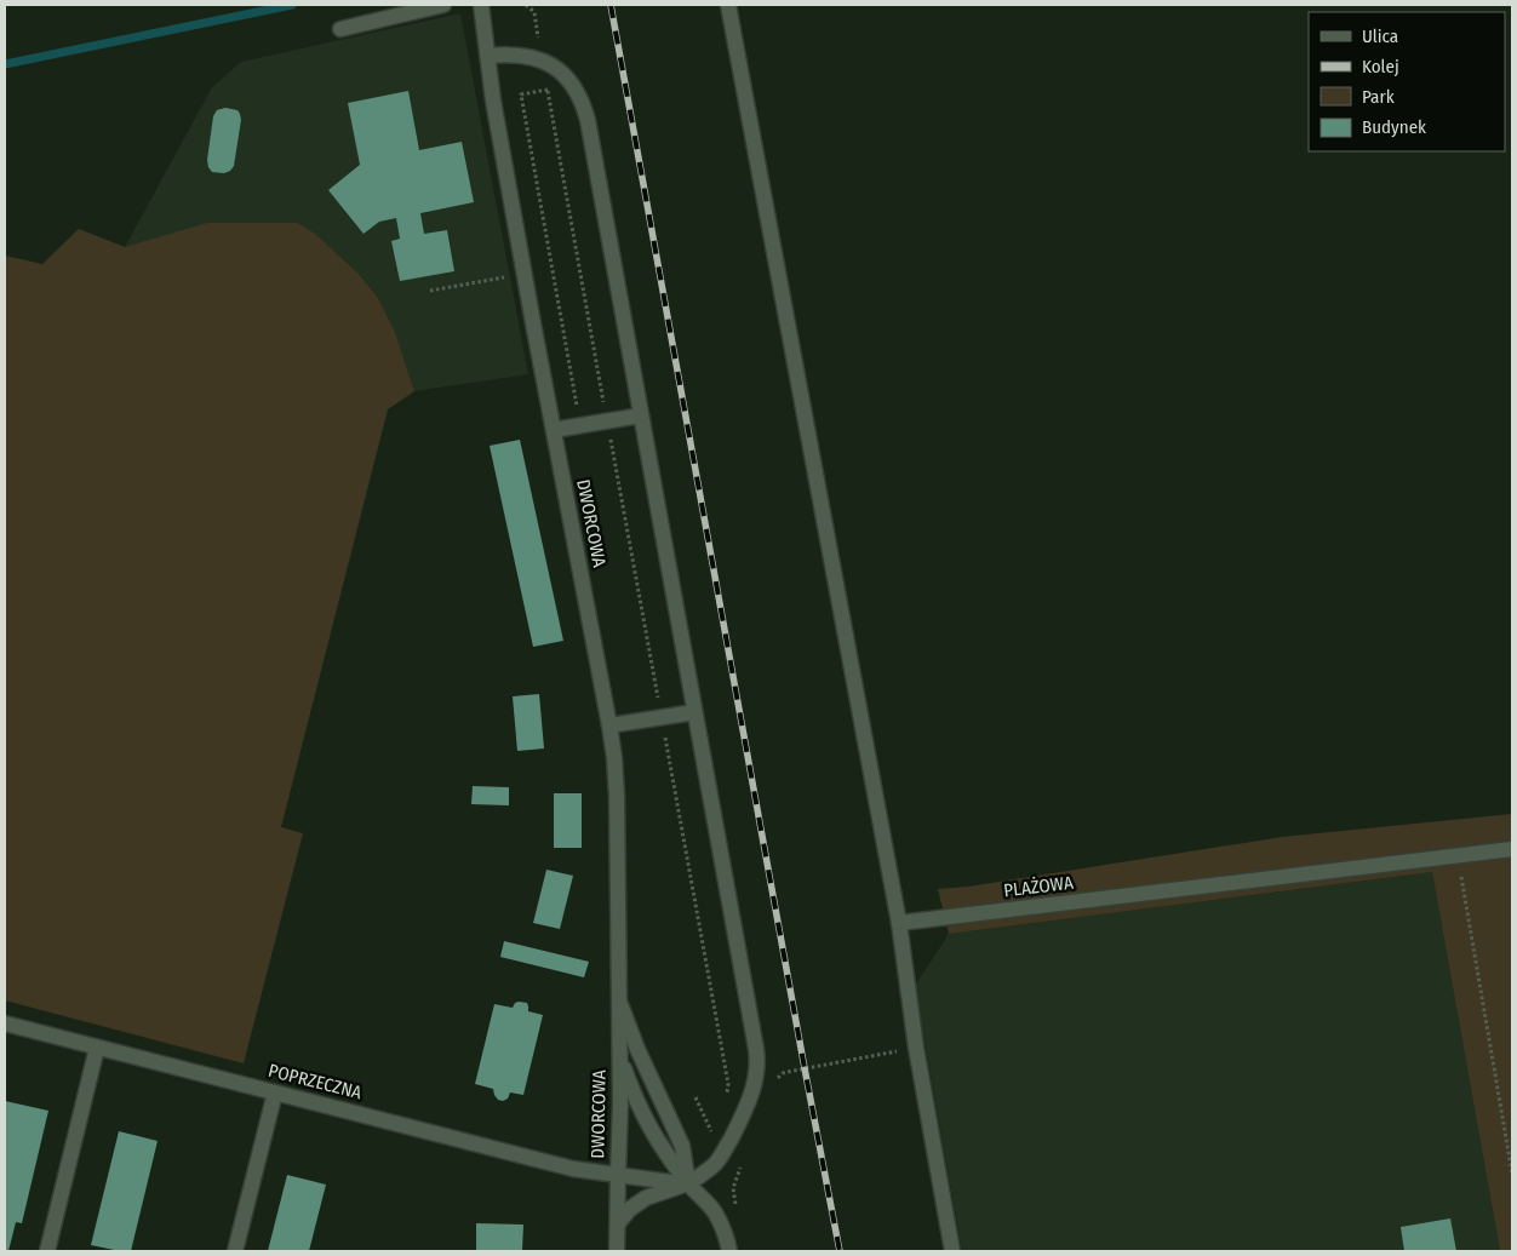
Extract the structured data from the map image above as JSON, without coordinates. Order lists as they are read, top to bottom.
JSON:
{
  "streets": {
    "street": ["DWORCOWA", "PLAŻOWA", "POPRZECZNA"]
  },
  "crossings": [
    ["DWORCOWA", "POPRZECZNA"]
  ],
  "legend": [
    "Ulica",
    "Kolej",
    "Park",
    "Budynek"
  ]
}
